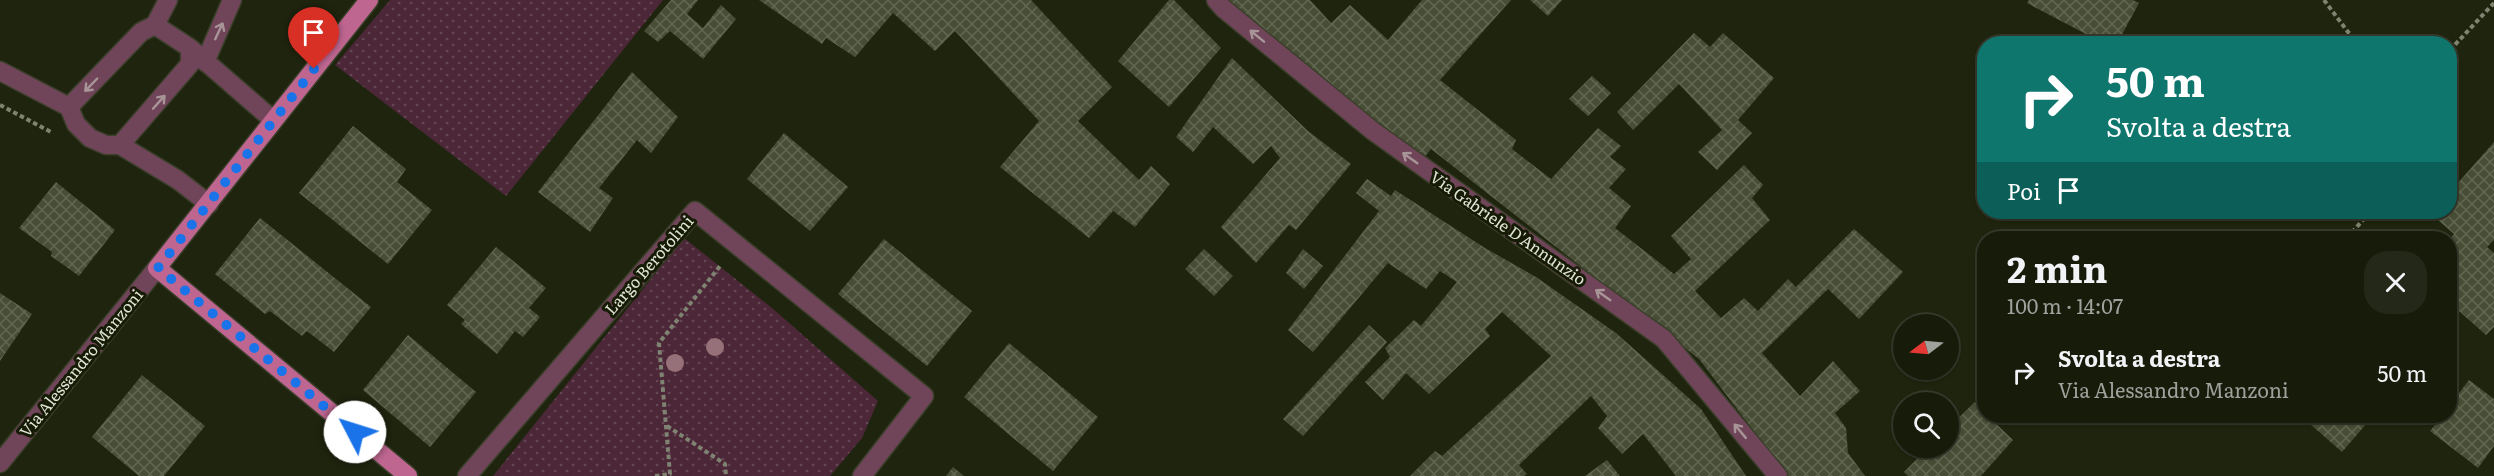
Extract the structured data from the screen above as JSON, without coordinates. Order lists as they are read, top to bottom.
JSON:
{
  "streets": {
    "main road": ["Via Alessandro Manzoni"],
    "street": ["Via Gabriele D'Annunzio", "Largo Berotolini"]
  },
  "one_way": ["Via Gabriele D'Annunzio"],
  "north": "left",
  "page": {
    "turn": ["50 m", "Svolta a destra"],
    "then": "Poi",
    "heading": ["2 min", "100 m · 14:07"],
    "list": [
      {
        "name": "Svolta a destra",
        "note": "Via Alessandro Manzoni",
        "value": "50 m"
      }
    ]
  }
}
